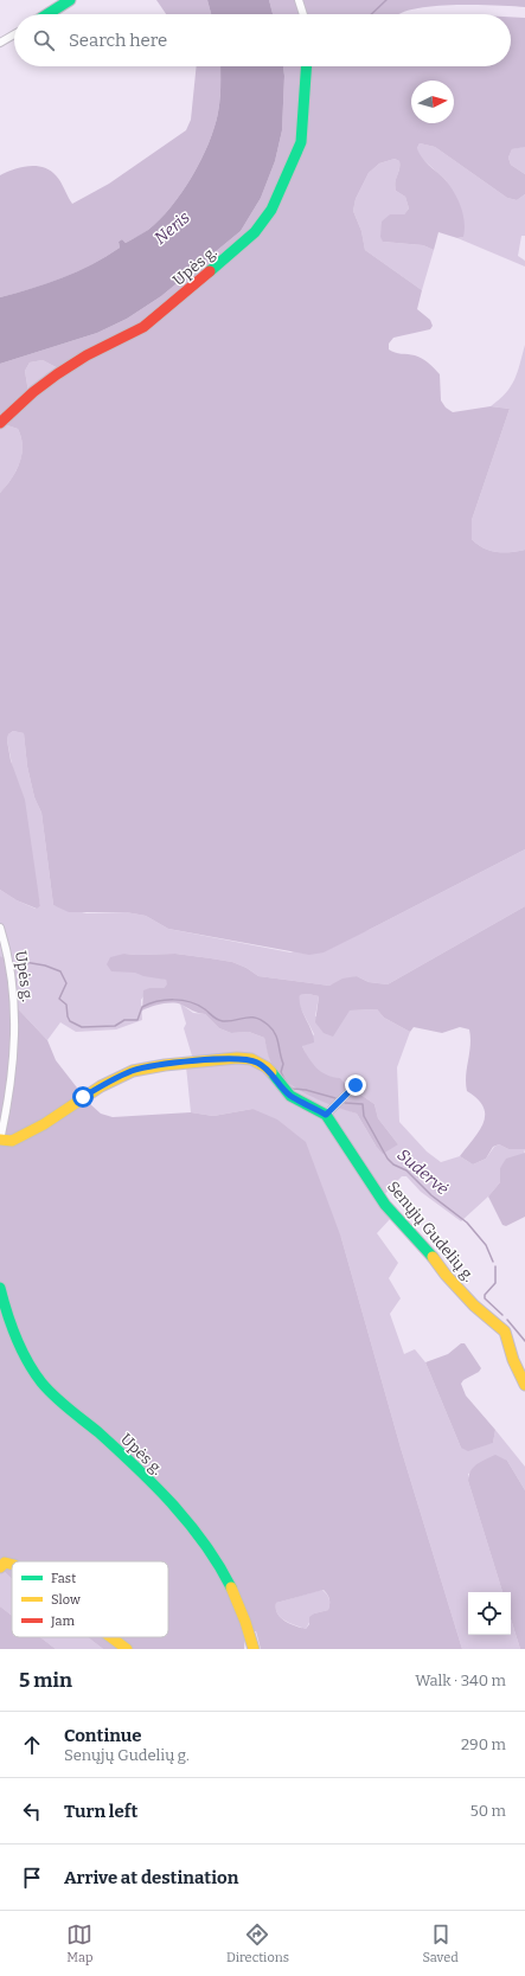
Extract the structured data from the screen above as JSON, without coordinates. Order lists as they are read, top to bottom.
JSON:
{
  "streets": {
    "street": ["Upės g.", "Senųjų Gudelių g."]
  },
  "crossings": [
    ["Upės g.", "Senųjų Gudelių g."]
  ],
  "water": ["Neris", "Sudervė"],
  "legend": ["Fast", "Slow", "Jam"],
  "north": "right",
  "page": {
    "search": "Search here",
    "heading": ["5 min", "Walk · 340 m"],
    "list": [
      ["Continue", "Senųjų Gudelių g.", "290 m"],
      ["Turn left", "50 m"],
      "Arrive at destination"
    ],
    "nav": ["Map", "Directions", "Saved"]
  }
}
